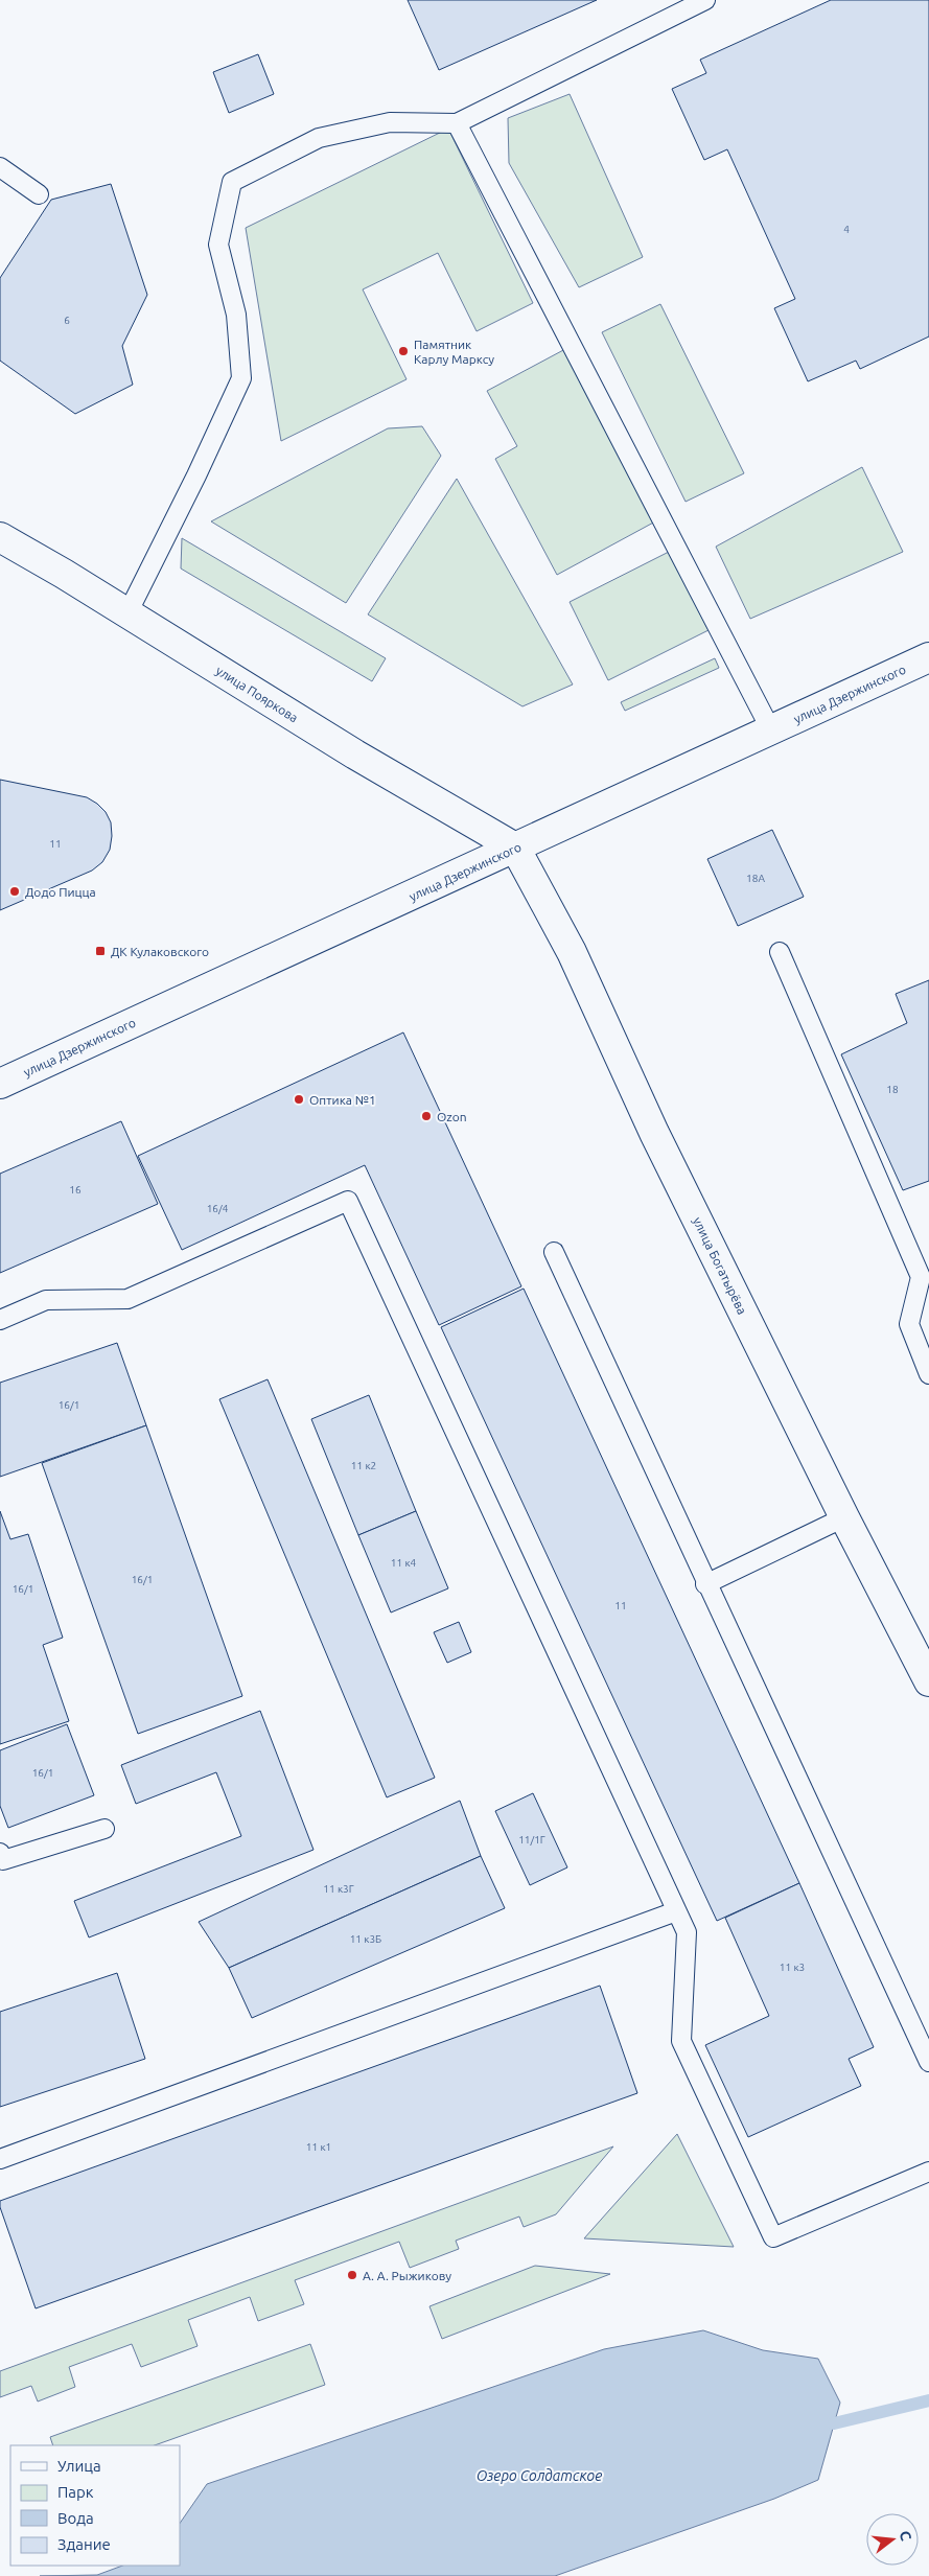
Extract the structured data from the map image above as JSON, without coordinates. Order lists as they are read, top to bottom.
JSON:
{
  "streets": {
    "main road": ["улица Пояркова", "улица Дзержинского", "улица Богатырёва"]
  },
  "crossings": [
    ["улица Пояркова", "улица Дзержинского"],
    ["улица Пояркова", "улица Богатырёва"],
    ["улица Дзержинского", "улица Богатырёва"]
  ],
  "water": ["Озеро Солдатское"],
  "places": {
    "other": [
      "Памятник Карлу Марксу",
      "Додо Пицца",
      "Оптика №1",
      "Ozon",
      "А. А. Рыжикову"
    ],
    "transit": ["ДК Кулаковского"]
  },
  "house_numbers": [
    "4",
    "6",
    "11",
    "18А",
    "18",
    "16",
    "16/4",
    "16/1",
    "11 к2",
    "11 к4",
    "16/1",
    "16/1",
    "11",
    "16/1",
    "11/1Г",
    "11 к3Г",
    "11 к3Б",
    "11 к3",
    "11 к1"
  ],
  "legend": [
    "Улица",
    "Парк",
    "Вода",
    "Здание"
  ],
  "north": "right"
}
